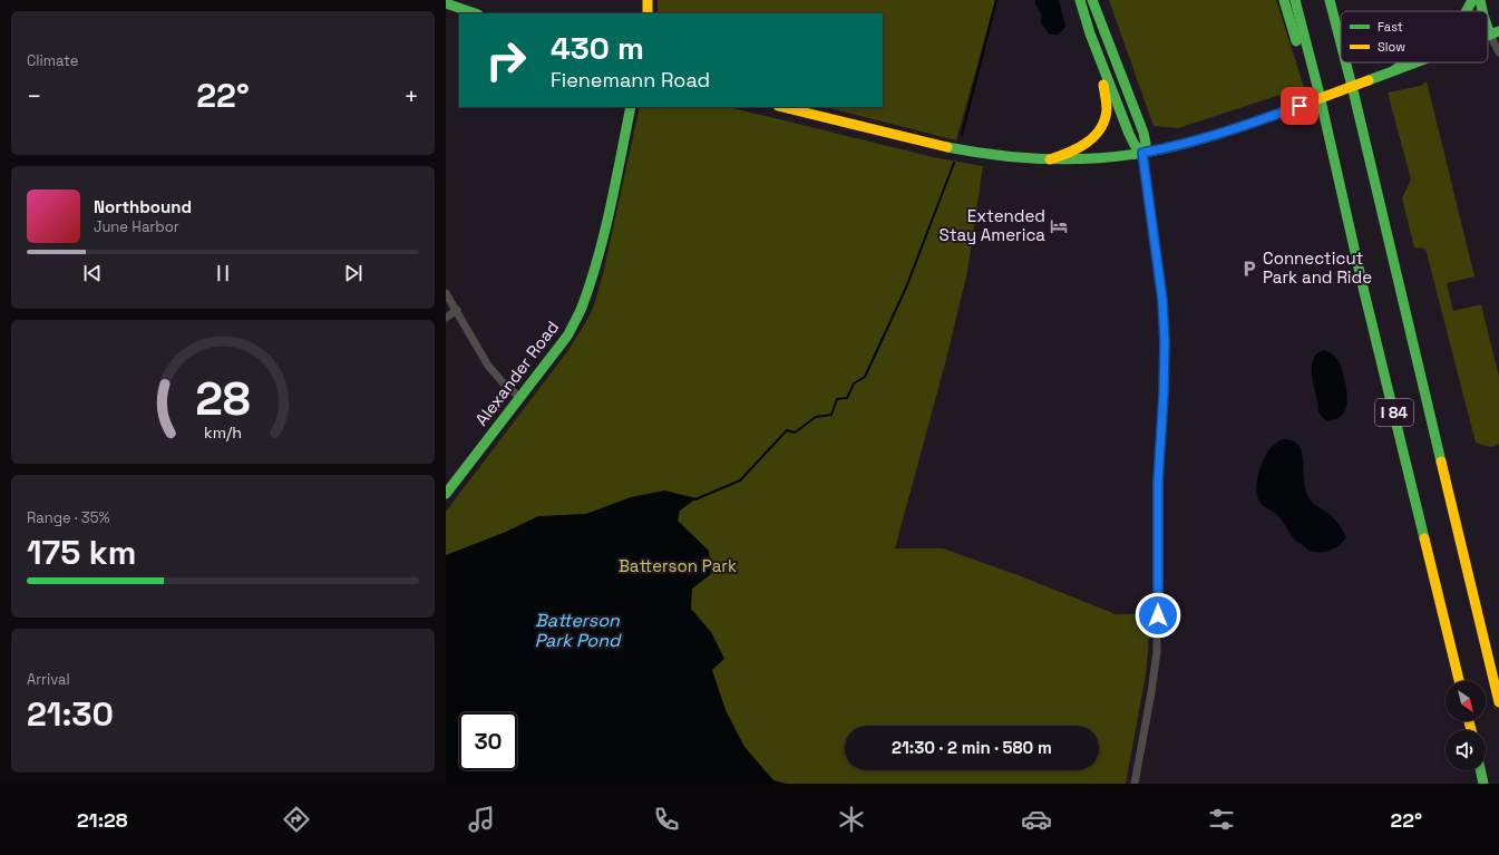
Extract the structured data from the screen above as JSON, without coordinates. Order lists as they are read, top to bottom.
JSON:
{
  "streets": {
    "main road": ["Alexander Road", "I 84"]
  },
  "water": ["Batterson Park Pond"],
  "parks": ["Batterson Park"],
  "places": {
    "hotel": ["Extended Stay America"],
    "parking": ["Connecticut Park and Ride"]
  },
  "legend": ["Fast", "Slow"],
  "north": "bottom right",
  "page": {
    "tile": [
      "Climate",
      ["Range · 35%", "175 km"],
      ["Arrival", "21:30"]
    ],
    "turn": ["430 m", "Fienemann Road"],
    "heat": ["−", "22°", "+"],
    "song": ["Northbound", "June Harbor"],
    "limit": "30",
    "trip": "21:30 · 2 min · 580 m",
    "tabs": ["21:28", "22°"],
    "gauge": ["28", "km/h"]
  }
}
